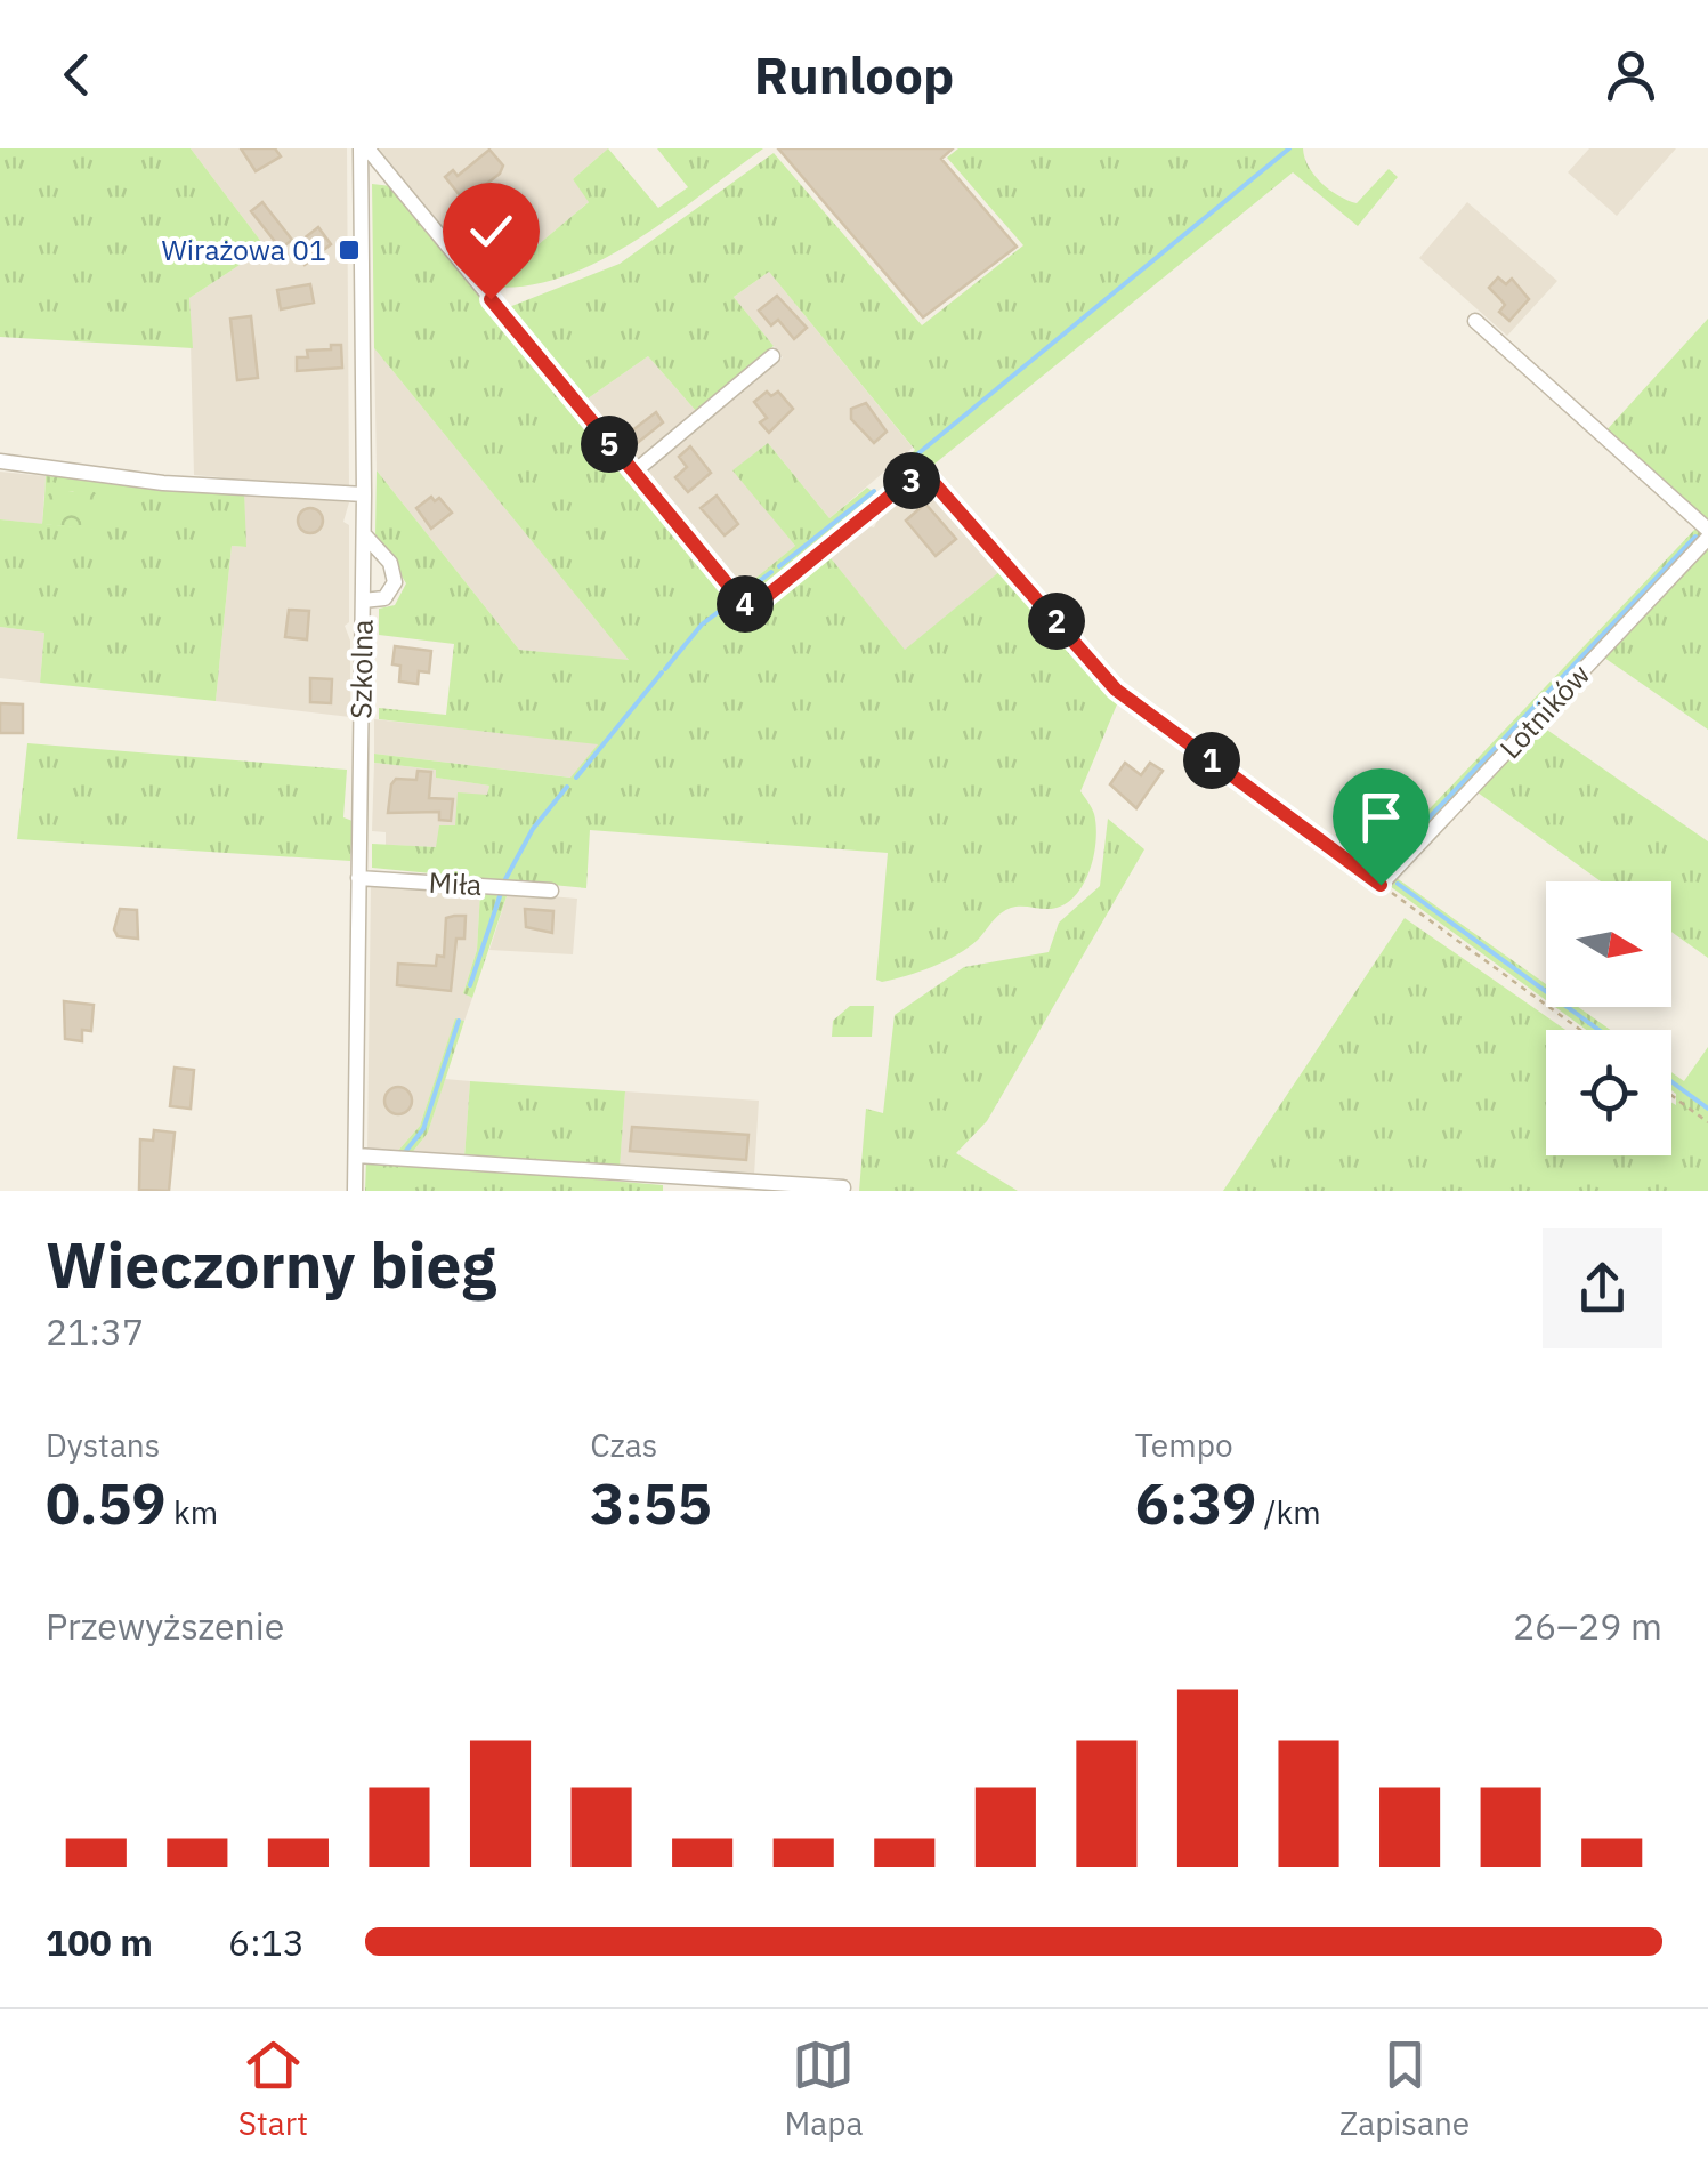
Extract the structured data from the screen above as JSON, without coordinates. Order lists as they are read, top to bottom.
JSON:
{
  "streets": {
    "street": ["Szkolna", "Lotników", "Miła"]
  },
  "crossings": [
    ["Szkolna", "Miła"]
  ],
  "places": {
    "transit": ["Wirażowa 01"]
  },
  "north": "right",
  "page": {
    "header": "Runloop",
    "pins": [
      "5",
      "3",
      "4",
      "2",
      "1"
    ],
    "heading": ["Wieczorny bieg", "21:37"],
    "stats": [
      ["Dystans", "0.59 km"],
      ["Czas", "3:55"],
      ["Tempo", "6:39 /km"]
    ],
    "chart": ["Przewyższenie", "26–29 m"],
    "list": [
      {
        "name": "100 m",
        "note": "6:13"
      }
    ],
    "tabs": ["Start", "Mapa", "Zapisane"]
  }
}
